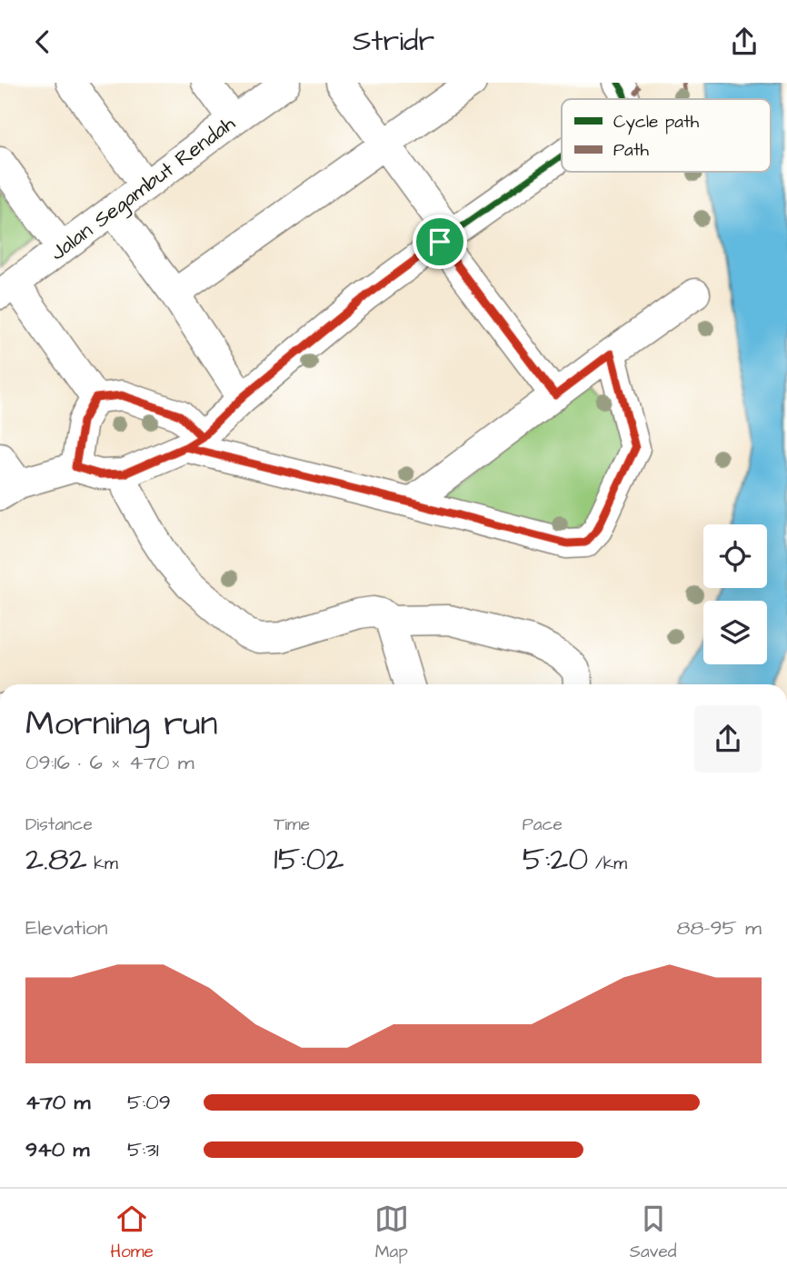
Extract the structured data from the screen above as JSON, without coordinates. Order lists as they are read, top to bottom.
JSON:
{
  "streets": {
    "street": ["Jalan Segambut Rendah"]
  },
  "legend": ["Cycle path", "Path"],
  "page": {
    "header": "Stridr",
    "heading": ["Morning run", "09:16 · 6 × 470 m"],
    "stats": [
      ["Distance", "2.82 km"],
      ["Time", "15:02"],
      ["Pace", "5:20 /km"]
    ],
    "chart": ["Elevation", "88–95 m"],
    "list": [
      {
        "name": "470 m",
        "note": "5:09"
      },
      {
        "name": "940 m",
        "note": "5:31"
      }
    ],
    "tabs": ["Home", "Map", "Saved"]
  }
}
